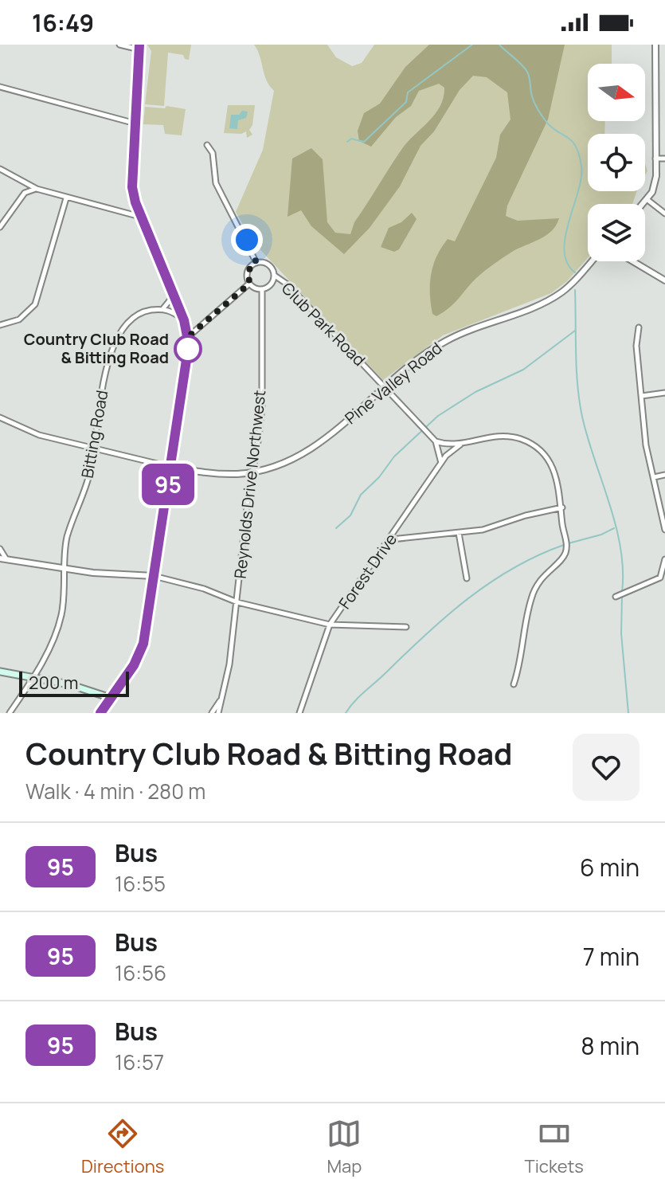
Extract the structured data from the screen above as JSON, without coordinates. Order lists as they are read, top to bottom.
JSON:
{
  "streets": {
    "street": [
      "Club Park Road",
      "Pine Valley Road",
      "Bitting Road",
      "Reynolds Drive Northwest",
      "Forest Drive"
    ]
  },
  "crossings": [
    ["Club Park Road", "Pine Valley Road"],
    ["Club Park Road", "Reynolds Drive Northwest"],
    ["Pine Valley Road", "Reynolds Drive Northwest"]
  ],
  "places": ["Country Club Road & Bitting Road"],
  "lines": ["bus line 95"],
  "scale_bar": "200 m",
  "north": "right",
  "page": {
    "status": "16:49",
    "on_map": "95",
    "scale": "200 m",
    "heading": ["Country Club Road & Bitting Road", "Walk · 4 min · 280 m"],
    "list": [
      {
        "mark": "95",
        "name": "Bus",
        "note": "16:55",
        "value": "6 min"
      },
      {
        "mark": "95",
        "name": "Bus",
        "note": "16:56",
        "value": "7 min"
      },
      {
        "mark": "95",
        "name": "Bus",
        "note": "16:57",
        "value": "8 min"
      }
    ],
    "tabs": ["Directions", "Map", "Tickets"]
  }
}
